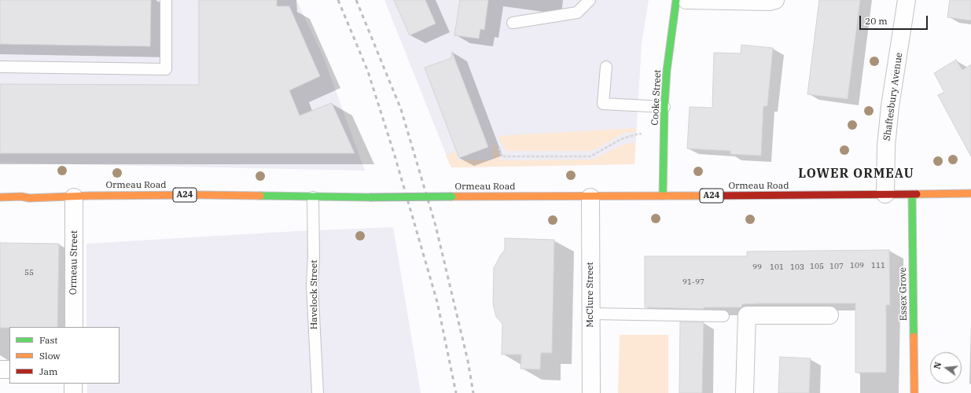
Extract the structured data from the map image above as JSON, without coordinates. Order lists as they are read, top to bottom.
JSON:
{
  "streets": {
    "main road": [
      "Cooke Street",
      "Ormeau Road",
      "A24",
      "Essex Grove"
    ],
    "street": ["Shaftesbury Avenue", "Ormeau Street", "McClure Street"],
    "lane": ["Havelock Street"]
  },
  "crossings": [
    ["Shaftesbury Avenue", "Ormeau Road"],
    ["Cooke Street", "Ormeau Road"],
    ["Ormeau Road", "Ormeau Street"],
    ["Ormeau Road", "Essex Grove"],
    ["Ormeau Road", "Havelock Street"],
    ["Ormeau Road", "McClure Street"]
  ],
  "districts": ["LOWER ORMEAU"],
  "house_numbers": [
    "109",
    "111",
    "105",
    "107",
    "99",
    "101",
    "103",
    "55",
    "91-97"
  ],
  "legend": ["Fast", "Slow", "Jam"],
  "scale_bar": "20 m",
  "north": "left"
}
